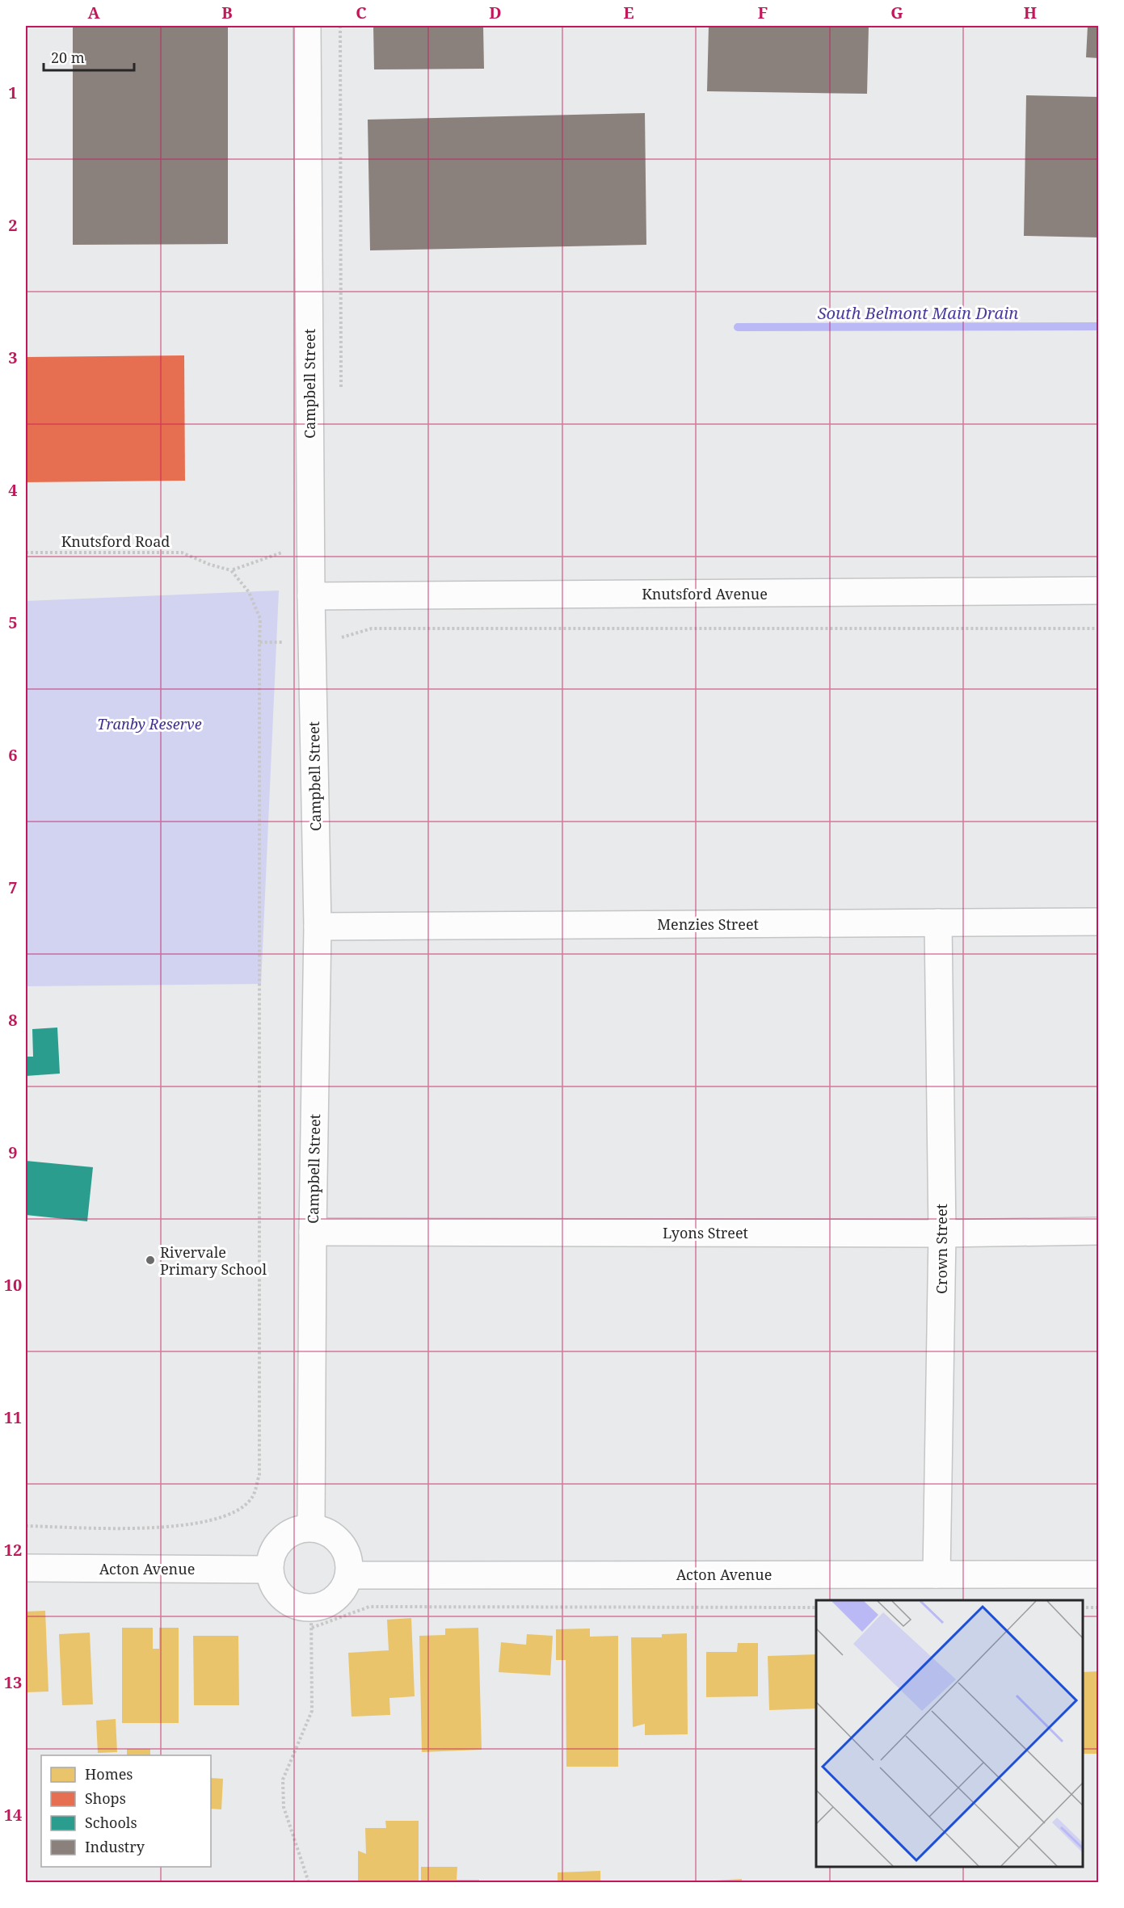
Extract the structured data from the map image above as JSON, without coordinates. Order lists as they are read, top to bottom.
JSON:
{
  "streets": {
    "street": [
      "Campbell Street",
      "Knutsford Avenue",
      "Menzies Street",
      "Lyons Street",
      "Crown Street",
      "Acton Avenue"
    ],
    "path": ["Knutsford Road"]
  },
  "crossings": [
    ["Campbell Street", "Knutsford Avenue"],
    ["Campbell Street", "Menzies Street"],
    ["Campbell Street", "Lyons Street"],
    ["Campbell Street", "Acton Avenue"],
    ["Menzies Street", "Crown Street"],
    ["Lyons Street", "Crown Street"],
    ["Crown Street", "Acton Avenue"]
  ],
  "water": ["South Belmont Main Drain"],
  "parks": ["Tranby Reserve"],
  "places": ["Rivervale Primary School"],
  "legend": [
    "Homes",
    "Shops",
    "Schools",
    "Industry"
  ],
  "scale_bar": "20 m",
  "grid": {
    "columns": [
      "A",
      "B",
      "C",
      "D",
      "E",
      "F",
      "G",
      "H"
    ],
    "rows": [
      "1",
      "2",
      "3",
      "4",
      "5",
      "6",
      "7",
      "8",
      "9",
      "10",
      "11",
      "12",
      "13",
      "14"
    ]
  }
}
